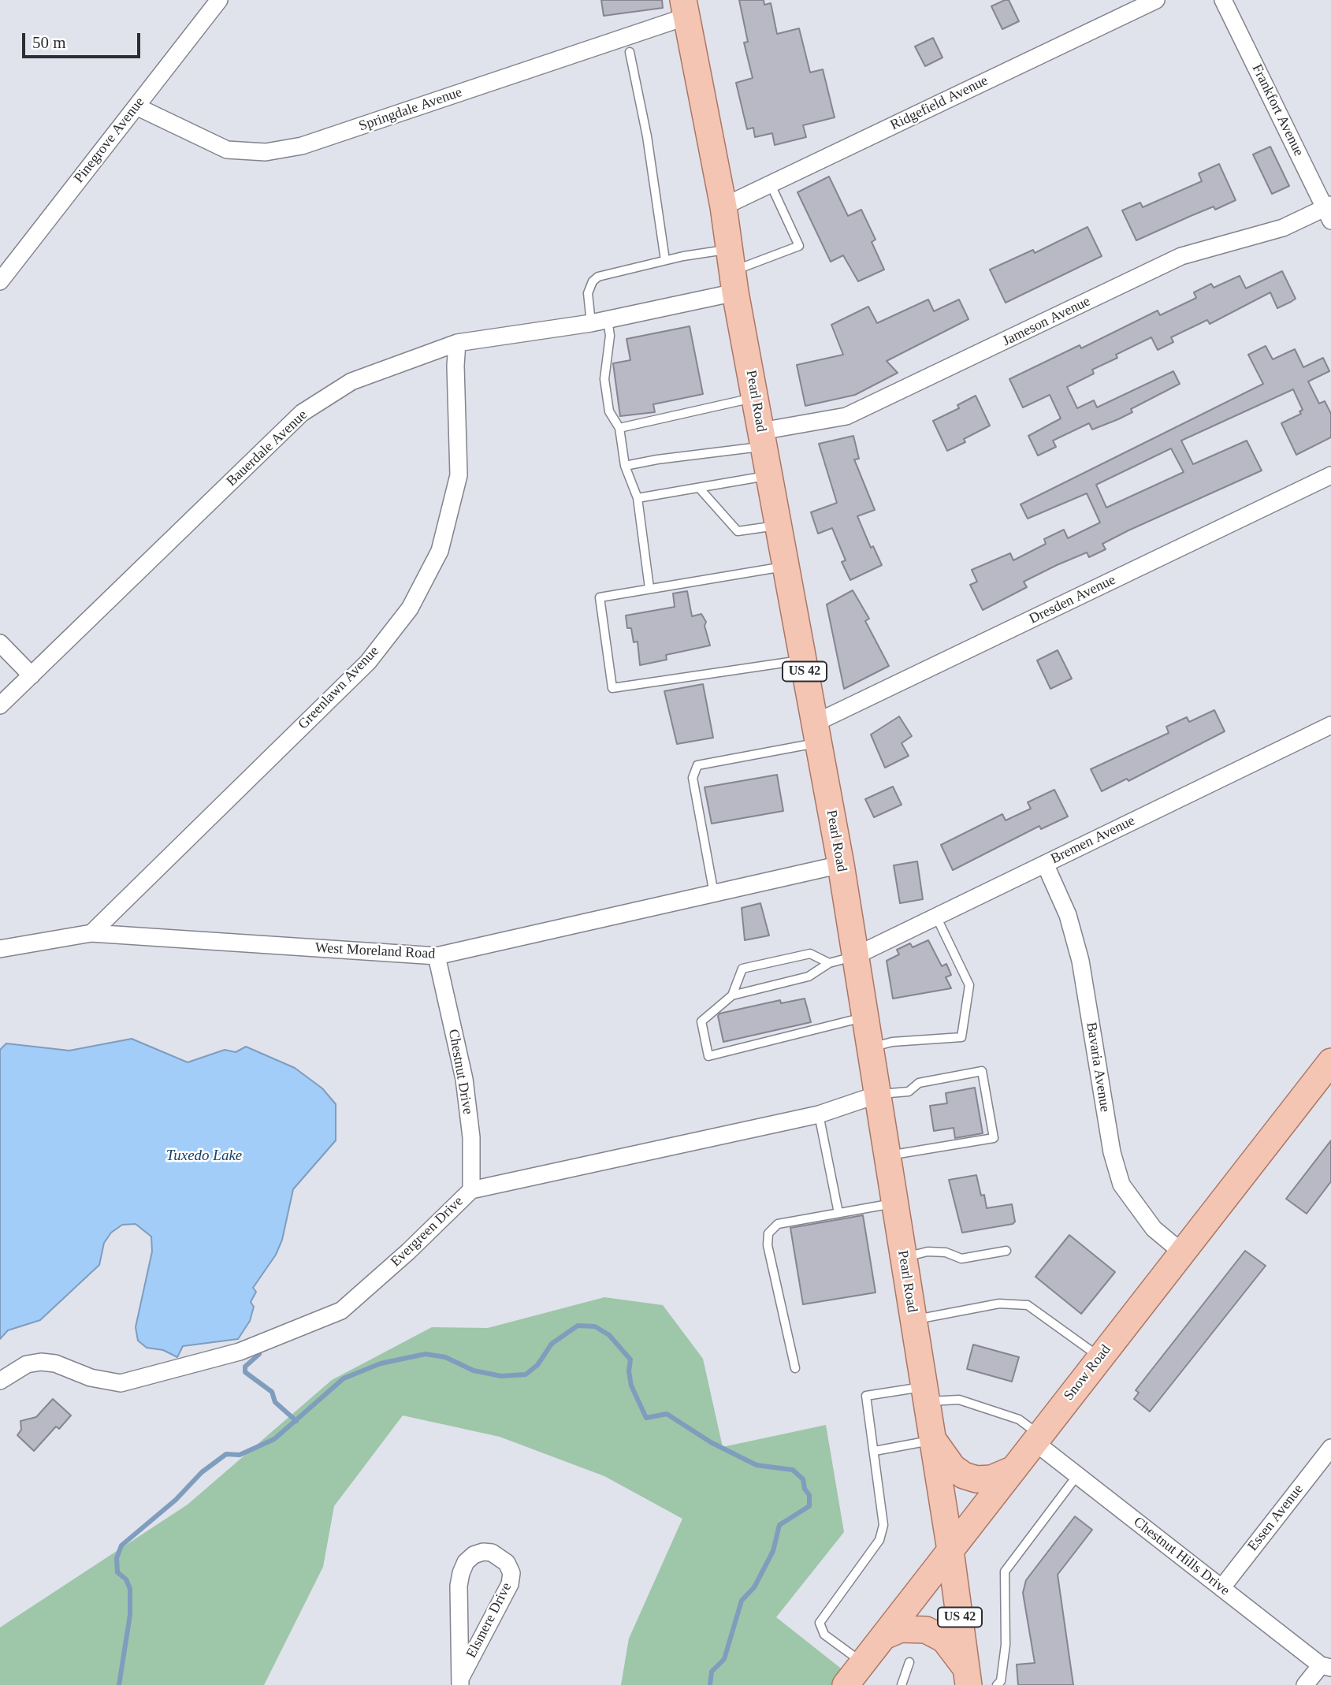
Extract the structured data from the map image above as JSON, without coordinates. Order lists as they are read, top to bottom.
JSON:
{
  "streets": {
    "main road": ["Pearl Road", "US 42", "Snow Road"],
    "street": [
      "Ridgefield Avenue",
      "Springdale Avenue",
      "Frankfort Avenue",
      "Pinegrove Avenue",
      "Jameson Avenue",
      "Bauerdale Avenue",
      "Dresden Avenue",
      "Greenlawn Avenue",
      "Bremen Avenue",
      "West Moreland Road",
      "Bavaria Avenue",
      "Chestnut Drive",
      "Evergreen Drive",
      "Essen Avenue",
      "Chestnut Hills Drive",
      "Elsmere Drive"
    ]
  },
  "crossings": [
    ["Ridgefield Avenue", "Pearl Road"],
    ["Springdale Avenue", "Pinegrove Avenue"],
    ["Springdale Avenue", "Pearl Road"],
    ["Frankfort Avenue", "Jameson Avenue"],
    ["Jameson Avenue", "Pearl Road"],
    ["Pearl Road", "Bauerdale Avenue"],
    ["Pearl Road", "Dresden Avenue"],
    ["Pearl Road", "Bremen Avenue"],
    ["Pearl Road", "West Moreland Road"],
    ["Pearl Road", "Evergreen Drive"],
    ["Pearl Road", "Snow Road"],
    ["Bauerdale Avenue", "Greenlawn Avenue"],
    ["Greenlawn Avenue", "West Moreland Road"],
    ["Bremen Avenue", "Bavaria Avenue"],
    ["West Moreland Road", "Chestnut Drive"],
    ["Bavaria Avenue", "Snow Road"],
    ["Chestnut Drive", "Evergreen Drive"],
    ["Snow Road", "Chestnut Hills Drive"],
    ["Essen Avenue", "Chestnut Hills Drive"]
  ],
  "water": ["Tuxedo Lake"],
  "scale_bar": "50 m"
}
